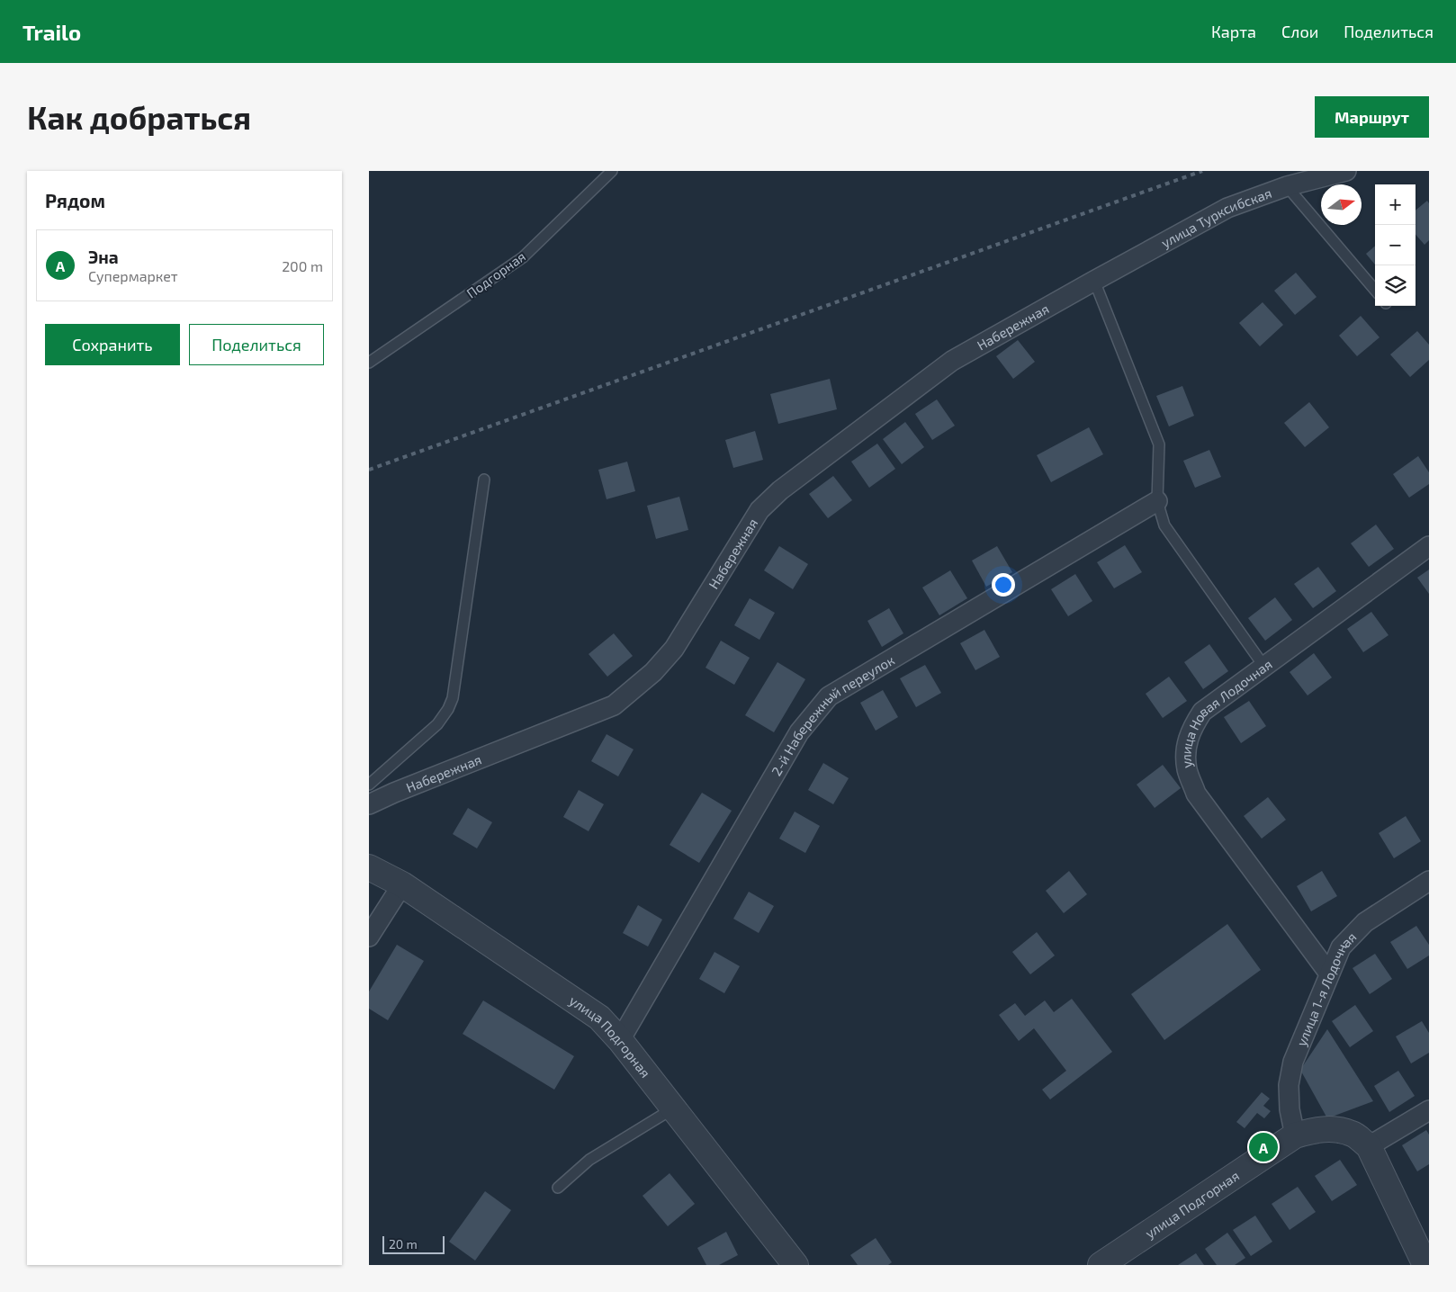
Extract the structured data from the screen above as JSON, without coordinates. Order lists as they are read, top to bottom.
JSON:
{
  "streets": {
    "street": [
      "улица Турксибская",
      "Набережная",
      "улица Новая Лодочная",
      "2-й Набережный переулок",
      "улица 1-я Лодочная",
      "улица Подгорная"
    ],
    "lane": ["Подгорная"]
  },
  "crossings": [
    ["улица Турксибская", "Набережная"],
    ["улица Новая Лодочная", "улица 1-я Лодочная"],
    ["2-й Набережный переулок", "улица Подгорная"],
    ["улица 1-я Лодочная", "улица Подгорная"]
  ],
  "scale_bar": "20 m",
  "north": "right",
  "page": {
    "header": "Trailo",
    "nav": ["Карта", "Слои", "Поделиться"],
    "buttons": [
      "Маршрут",
      ["Сохранить", "Поделиться"]
    ],
    "title": "Как добраться",
    "heading": "Рядом",
    "map_buttons": ["+", "−"],
    "list": [
      {
        "mark": "A",
        "name": "Эна",
        "note": "Супермаркет",
        "value": "200 m"
      }
    ],
    "pins": "A",
    "scale": "20 m"
  }
}
